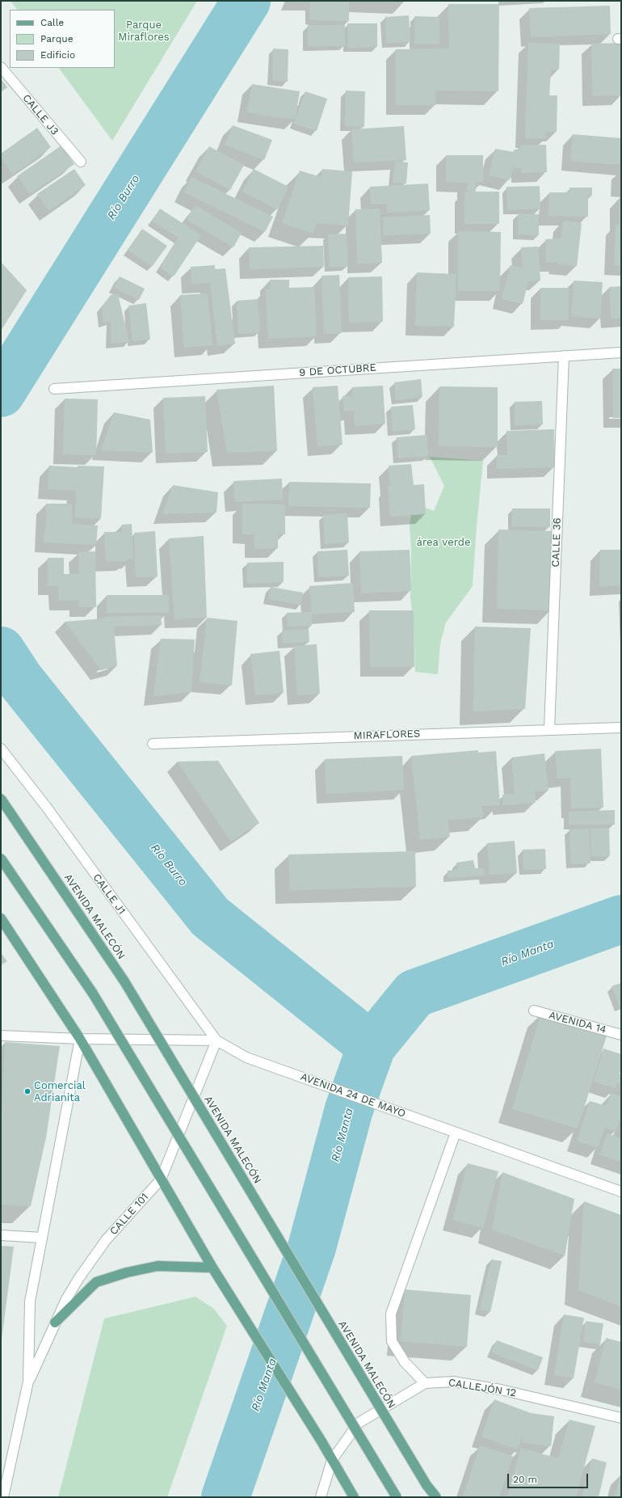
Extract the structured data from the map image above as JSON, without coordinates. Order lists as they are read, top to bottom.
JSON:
{
  "streets": {
    "main road": ["AVENIDA MALECÓN"],
    "street": [
      "CALLE J3",
      "9 DE OCTUBRE",
      "CALLE 36",
      "MIRAFLORES",
      "CALLE J1",
      "AVENIDA 14",
      "AVENIDA 24 DE MAYO",
      "CALLE 101",
      "CALLEJÓN 12"
    ]
  },
  "crossings": [
    ["9 DE OCTUBRE", "CALLE 36"],
    ["CALLE 36", "MIRAFLORES"],
    ["CALLE J1", "AVENIDA 24 DE MAYO"],
    ["CALLE J1", "CALLE 101"],
    ["AVENIDA 24 DE MAYO", "CALLE 101"]
  ],
  "water": ["Río Burro", "Río Manta"],
  "parks": ["Parque Miraflores", "área verde"],
  "places": ["Comercial Adrianita"],
  "legend": ["Calle", "Parque", "Edificio"],
  "scale_bar": "20 m"
}
